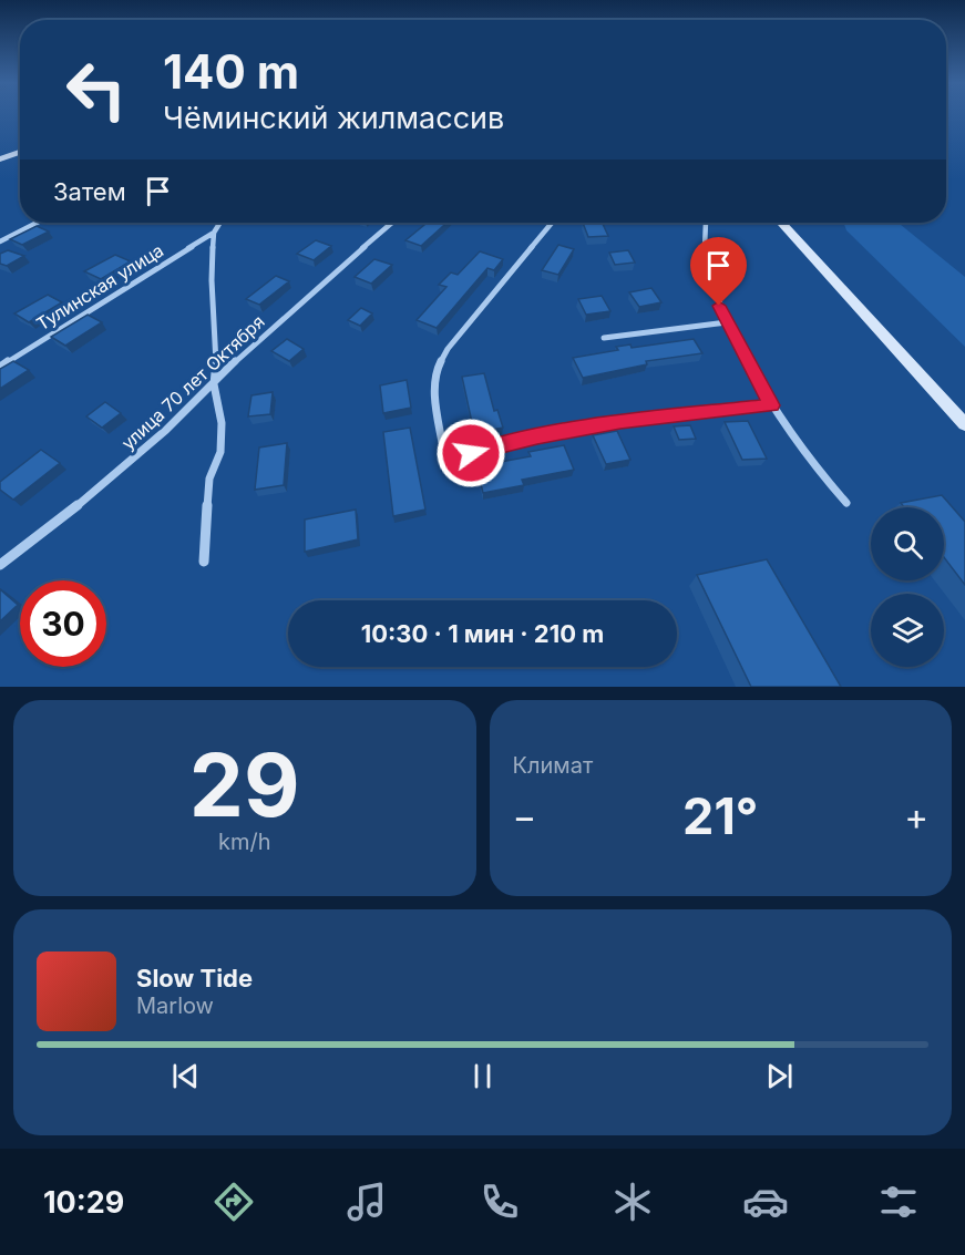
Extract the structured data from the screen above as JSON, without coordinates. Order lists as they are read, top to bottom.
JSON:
{
  "streets": {
    "street": ["Тулинская улица", "улица 70 лет Октября"]
  },
  "page": {
    "turn": ["140 m", "Чёминский жилмассив"],
    "then": "Затем",
    "limit": "30",
    "trip": "10:30 · 1 мин · 210 m",
    "tile": [
      ["29", "km/h"],
      "Климат"
    ],
    "heat": ["−", "21°", "+"],
    "song": ["Slow Tide", "Marlow"],
    "tabs": "10:29"
  }
}
